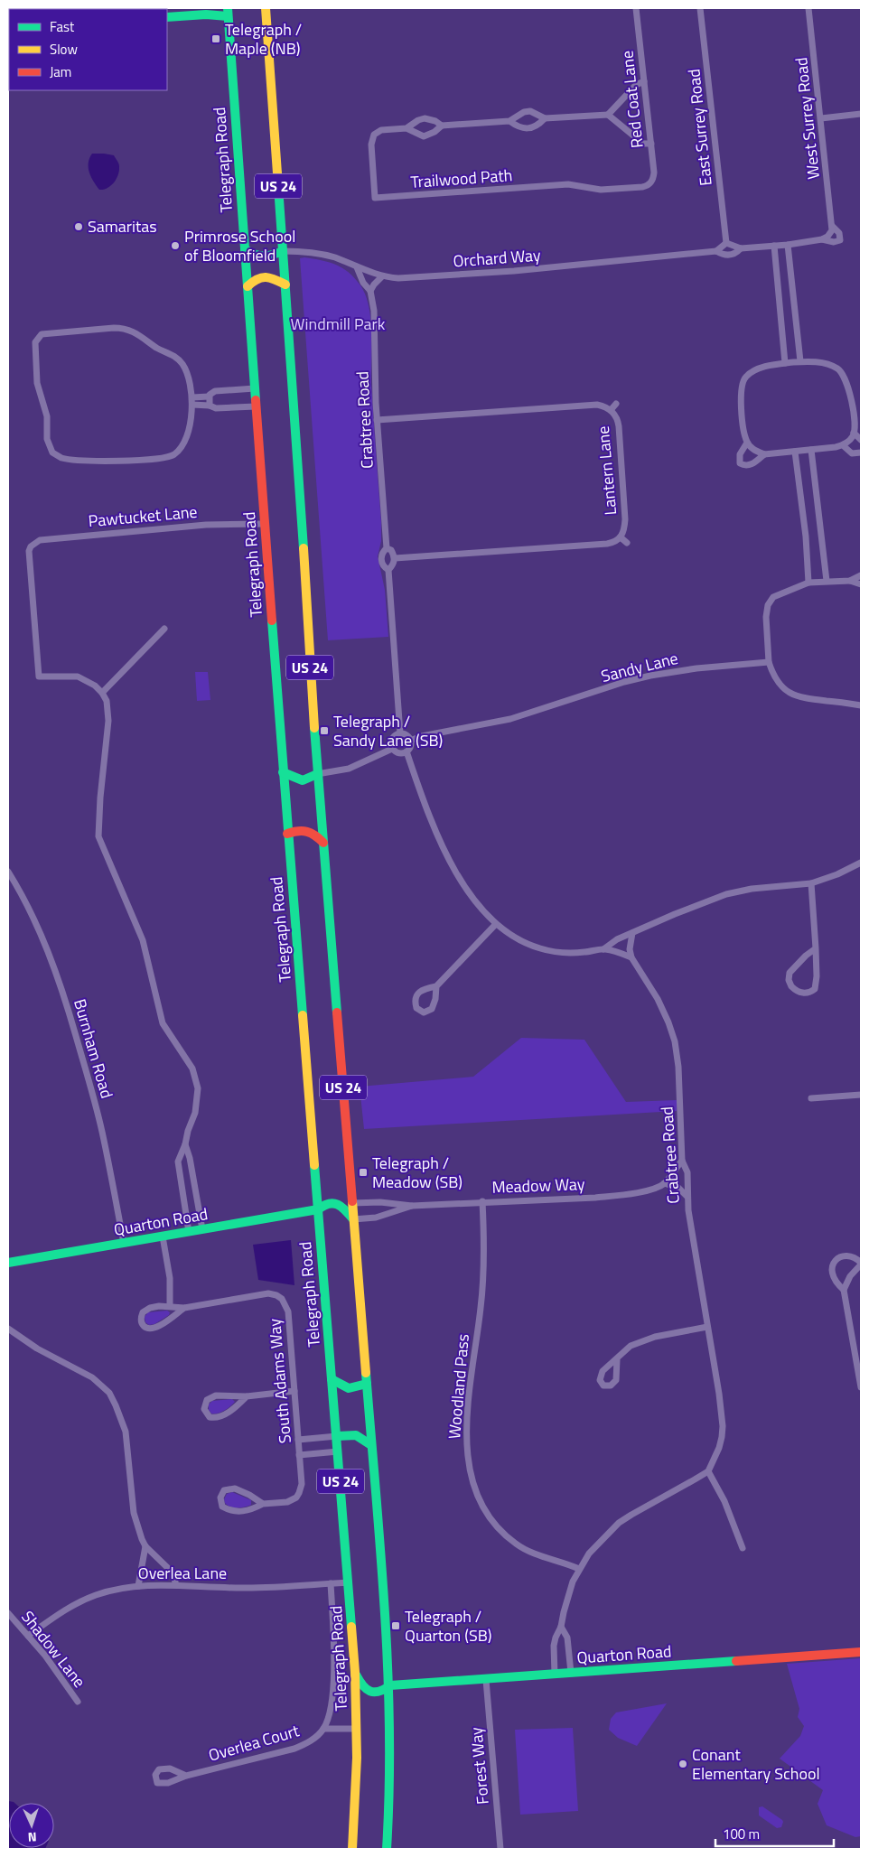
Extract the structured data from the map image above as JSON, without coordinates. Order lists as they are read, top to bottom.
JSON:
{
  "streets": {
    "main road": ["Telegraph Road", "US 24", "Quarton Road"],
    "street": [
      "Red Coat Lane",
      "West Surrey Road",
      "East Surrey Road",
      "Trailwood Path",
      "Orchard Way",
      "Crabtree Road",
      "Lantern Lane",
      "Pawtucket Lane",
      "Sandy Lane",
      "Burnham Road",
      "Meadow Way",
      "South Adams Way",
      "Woodland Pass",
      "Overlea Lane",
      "Shadow Lane",
      "Overlea Court",
      "Forest Way"
    ]
  },
  "crossings": [
    ["Red Coat Lane", "Trailwood Path"],
    ["West Surrey Road", "Orchard Way"],
    ["East Surrey Road", "Orchard Way"],
    ["Telegraph Road", "Pawtucket Lane"],
    ["Telegraph Road", "Quarton Road"],
    ["Telegraph Road", "Overlea Lane"],
    ["US 24", "Orchard Way"],
    ["US 24", "Meadow Way"],
    ["US 24", "Quarton Road"],
    ["Orchard Way", "Crabtree Road"],
    ["Crabtree Road", "Lantern Lane"],
    ["Crabtree Road", "Sandy Lane"],
    ["Burnham Road", "Quarton Road"],
    ["Meadow Way", "Quarton Road"],
    ["Meadow Way", "Woodland Pass"],
    ["Quarton Road", "Forest Way"],
    ["Overlea Lane", "Shadow Lane"]
  ],
  "parks": ["Windmill Park"],
  "places": {
    "transit": [
      "Telegraph / Maple (NB)",
      "Telegraph / Sandy Lane (SB)",
      "Telegraph / Meadow (SB)",
      "Telegraph / Quarton (SB)"
    ],
    "other": ["Samaritas", "Primrose School of Bloomfield", "Conant Elementary School"]
  },
  "legend": ["Fast", "Slow", "Jam"],
  "scale_bar": "100 m",
  "north": "bottom"
}
